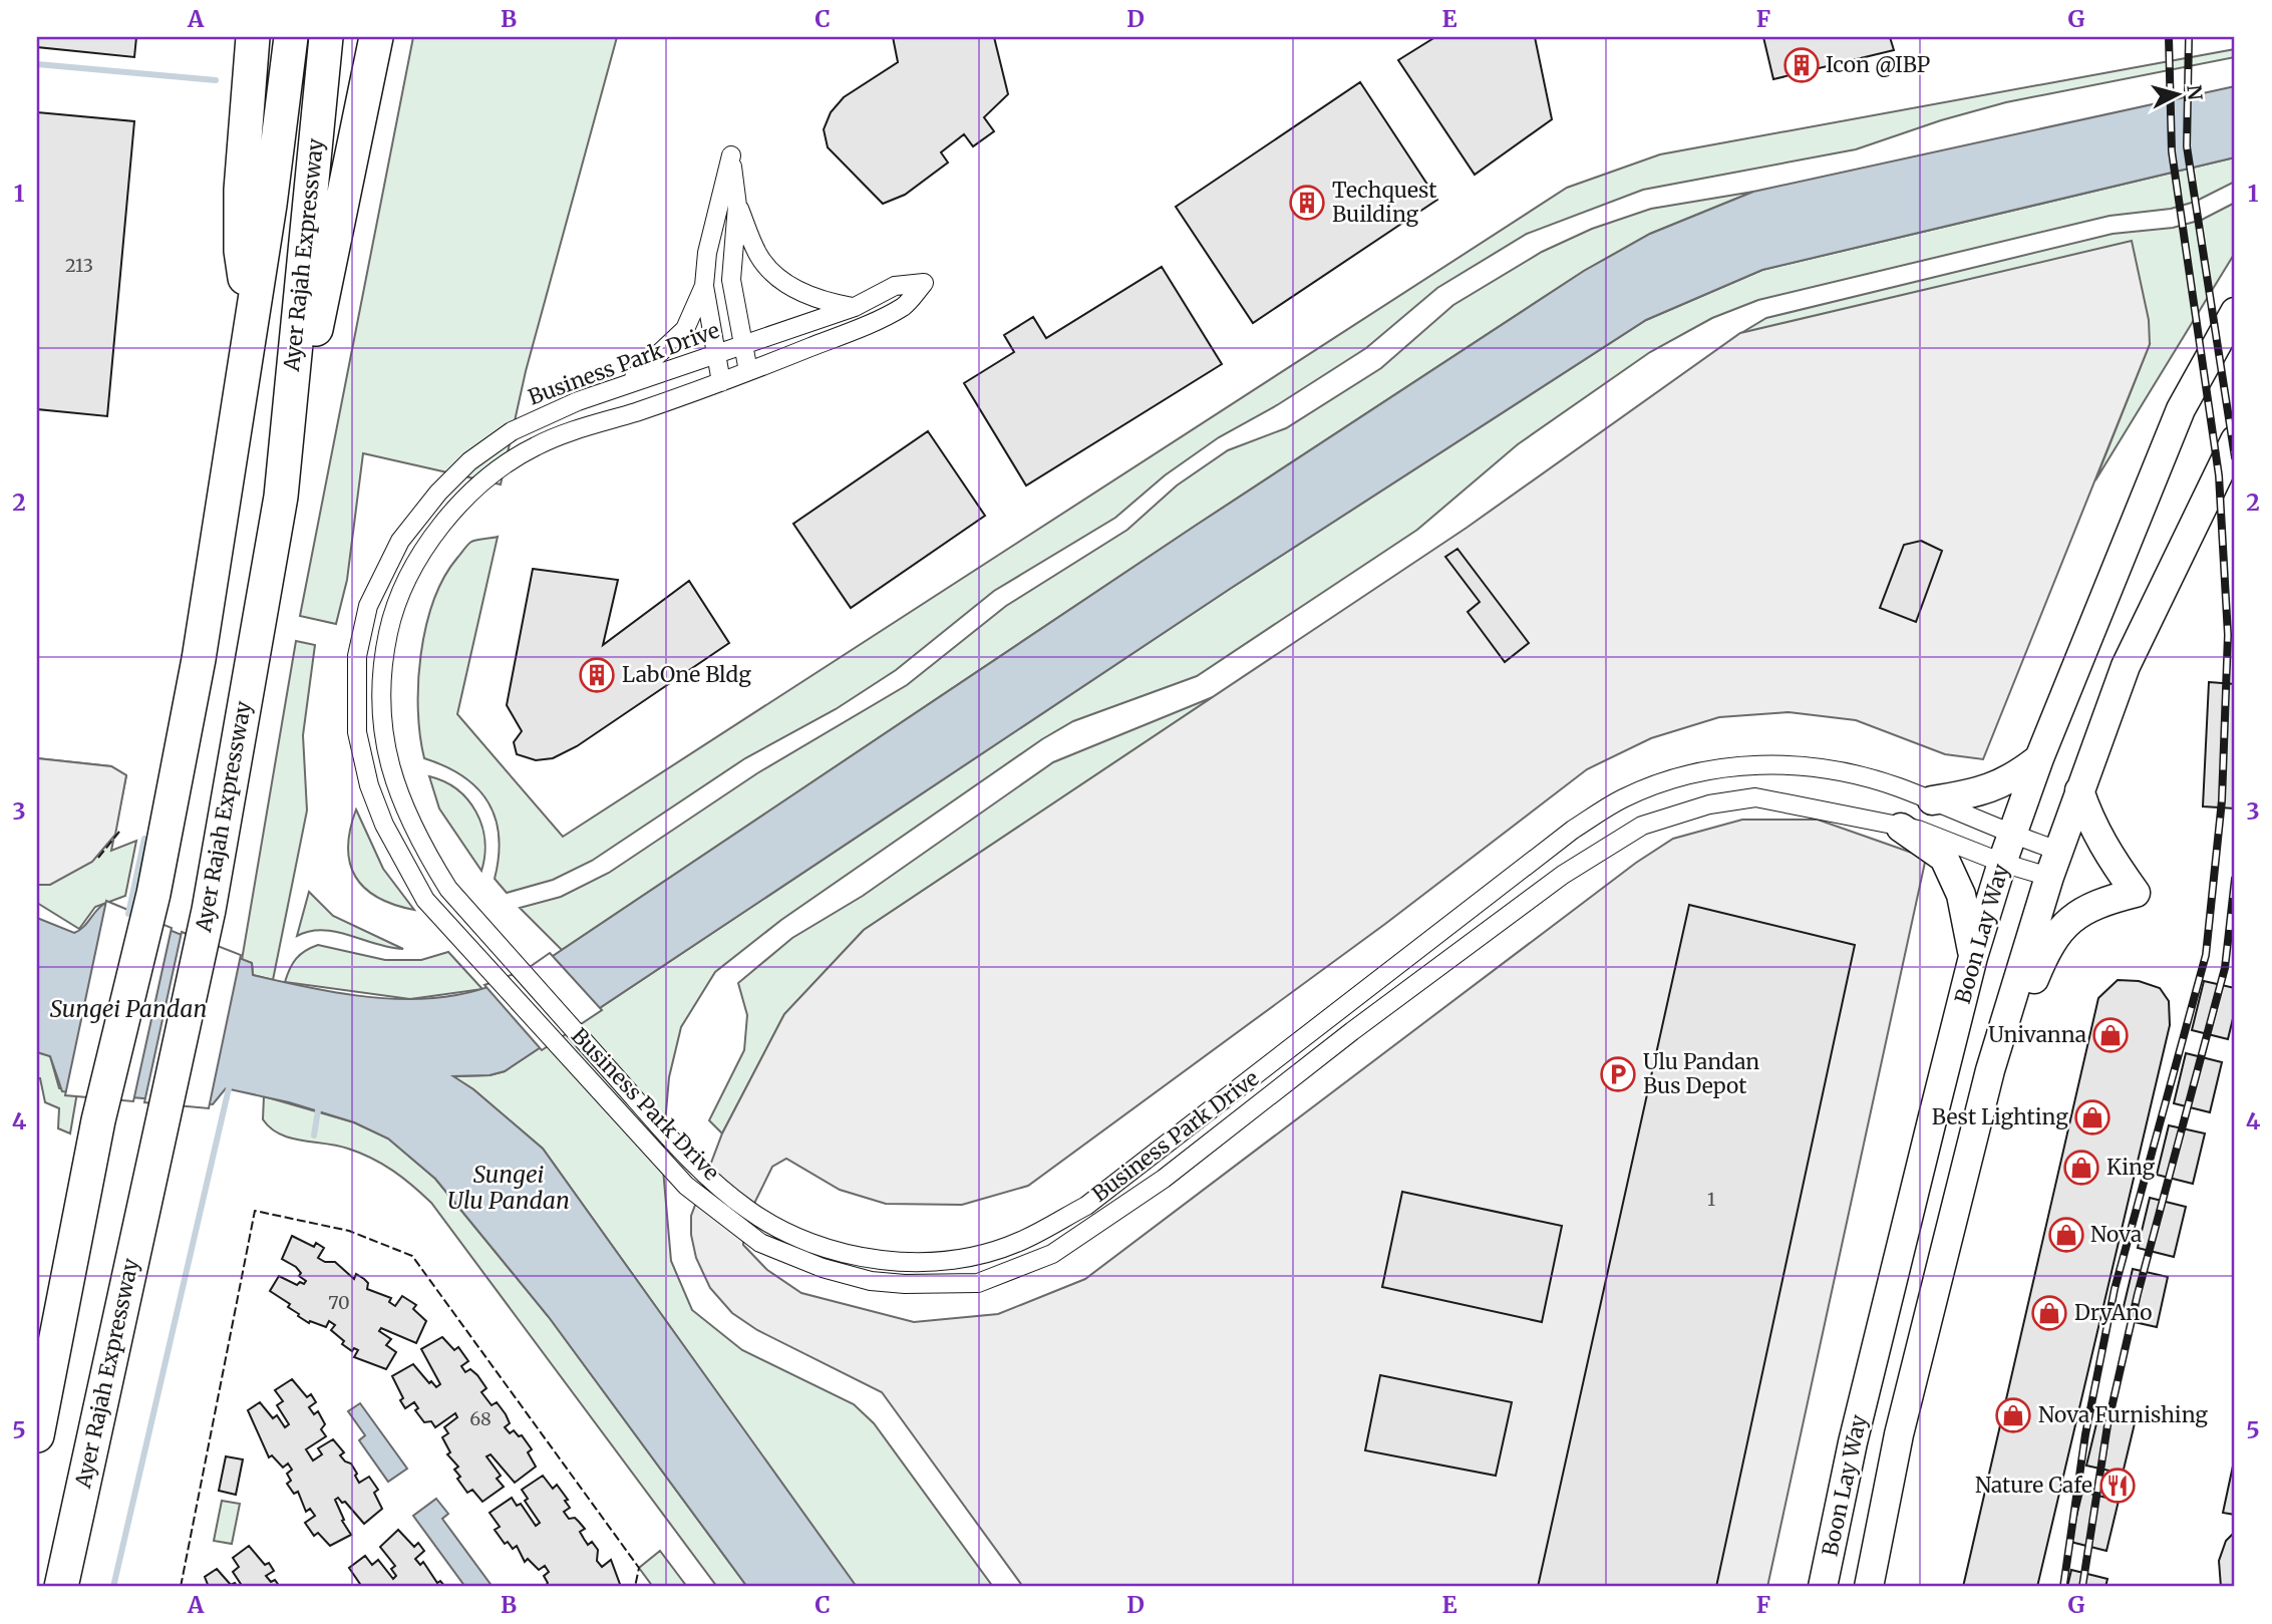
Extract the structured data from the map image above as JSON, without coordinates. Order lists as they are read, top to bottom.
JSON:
{
  "streets": {
    "highway": ["Ayer Rajah Expressway"],
    "main road": ["Boon Lay Way"],
    "street": ["Business Park Drive"]
  },
  "crossings": [
    ["Business Park Drive", "Boon Lay Way"]
  ],
  "water": ["Sungei Pandan", "Sungei Ulu Pandan"],
  "places": {
    "building": ["Icon @IBP", "Techquest Building", "LabOne Bldg"],
    "shop": [
      "Univanna",
      "Best Lighting",
      "King",
      "Nova",
      "DryAno",
      "Nova Furnishing"
    ],
    "parking": ["Ulu Pandan Bus Depot"],
    "restaurant": ["Nature Cafe"]
  },
  "house_numbers": [
    "213",
    "1",
    "70",
    "68"
  ],
  "north": "right",
  "grid": {
    "columns": [
      "A",
      "B",
      "C",
      "D",
      "E",
      "F",
      "G"
    ],
    "rows": [
      "1",
      "2",
      "3",
      "4",
      "5"
    ]
  }
}
